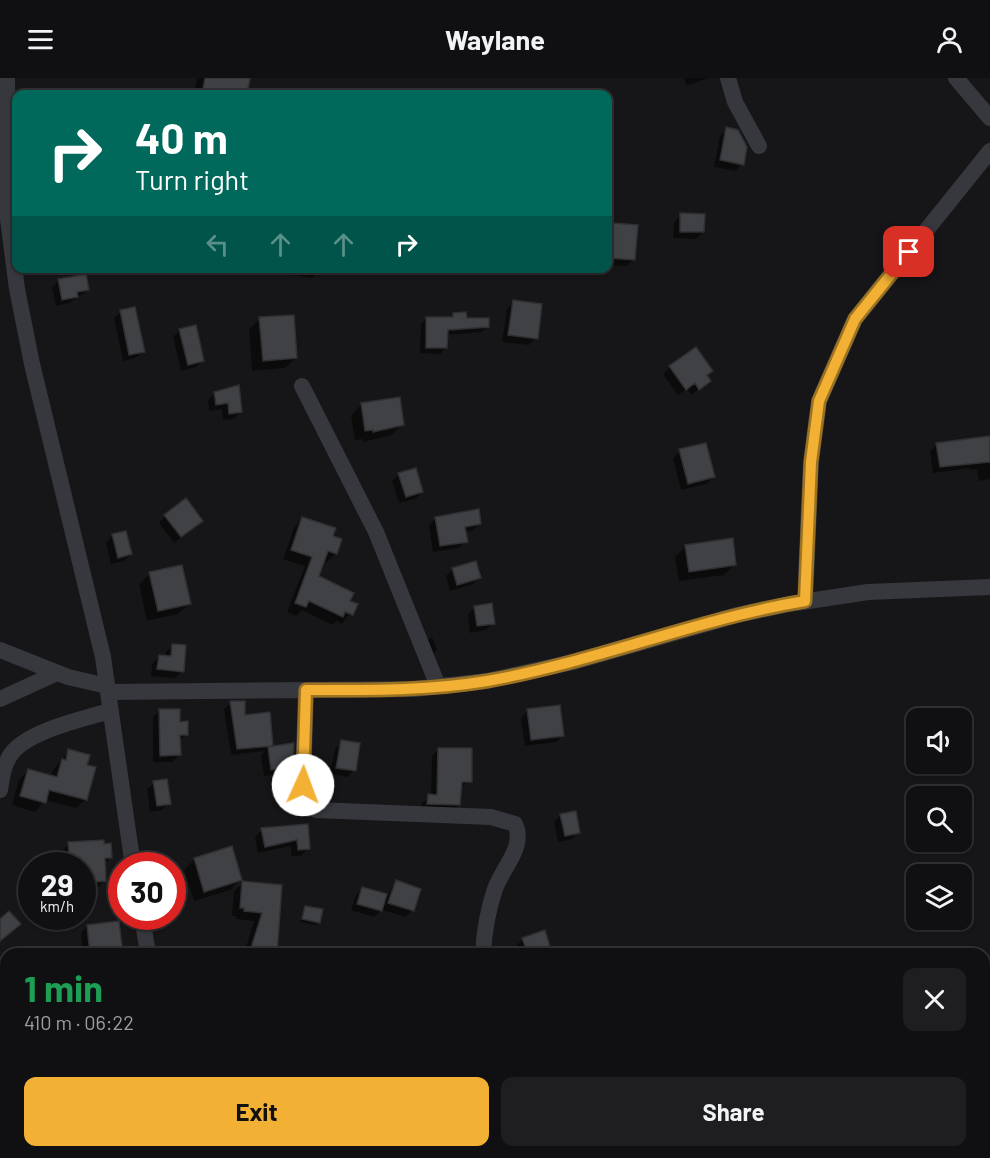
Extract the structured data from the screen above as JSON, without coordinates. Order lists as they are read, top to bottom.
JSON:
{
  "page": {
    "header": "Waylane",
    "turn": ["40 m", "Turn right"],
    "speed": "29 km/h",
    "limit": "30",
    "heading": ["1 min", "410 m · 06:22"],
    "buttons": ["Exit", "Share"]
  }
}
